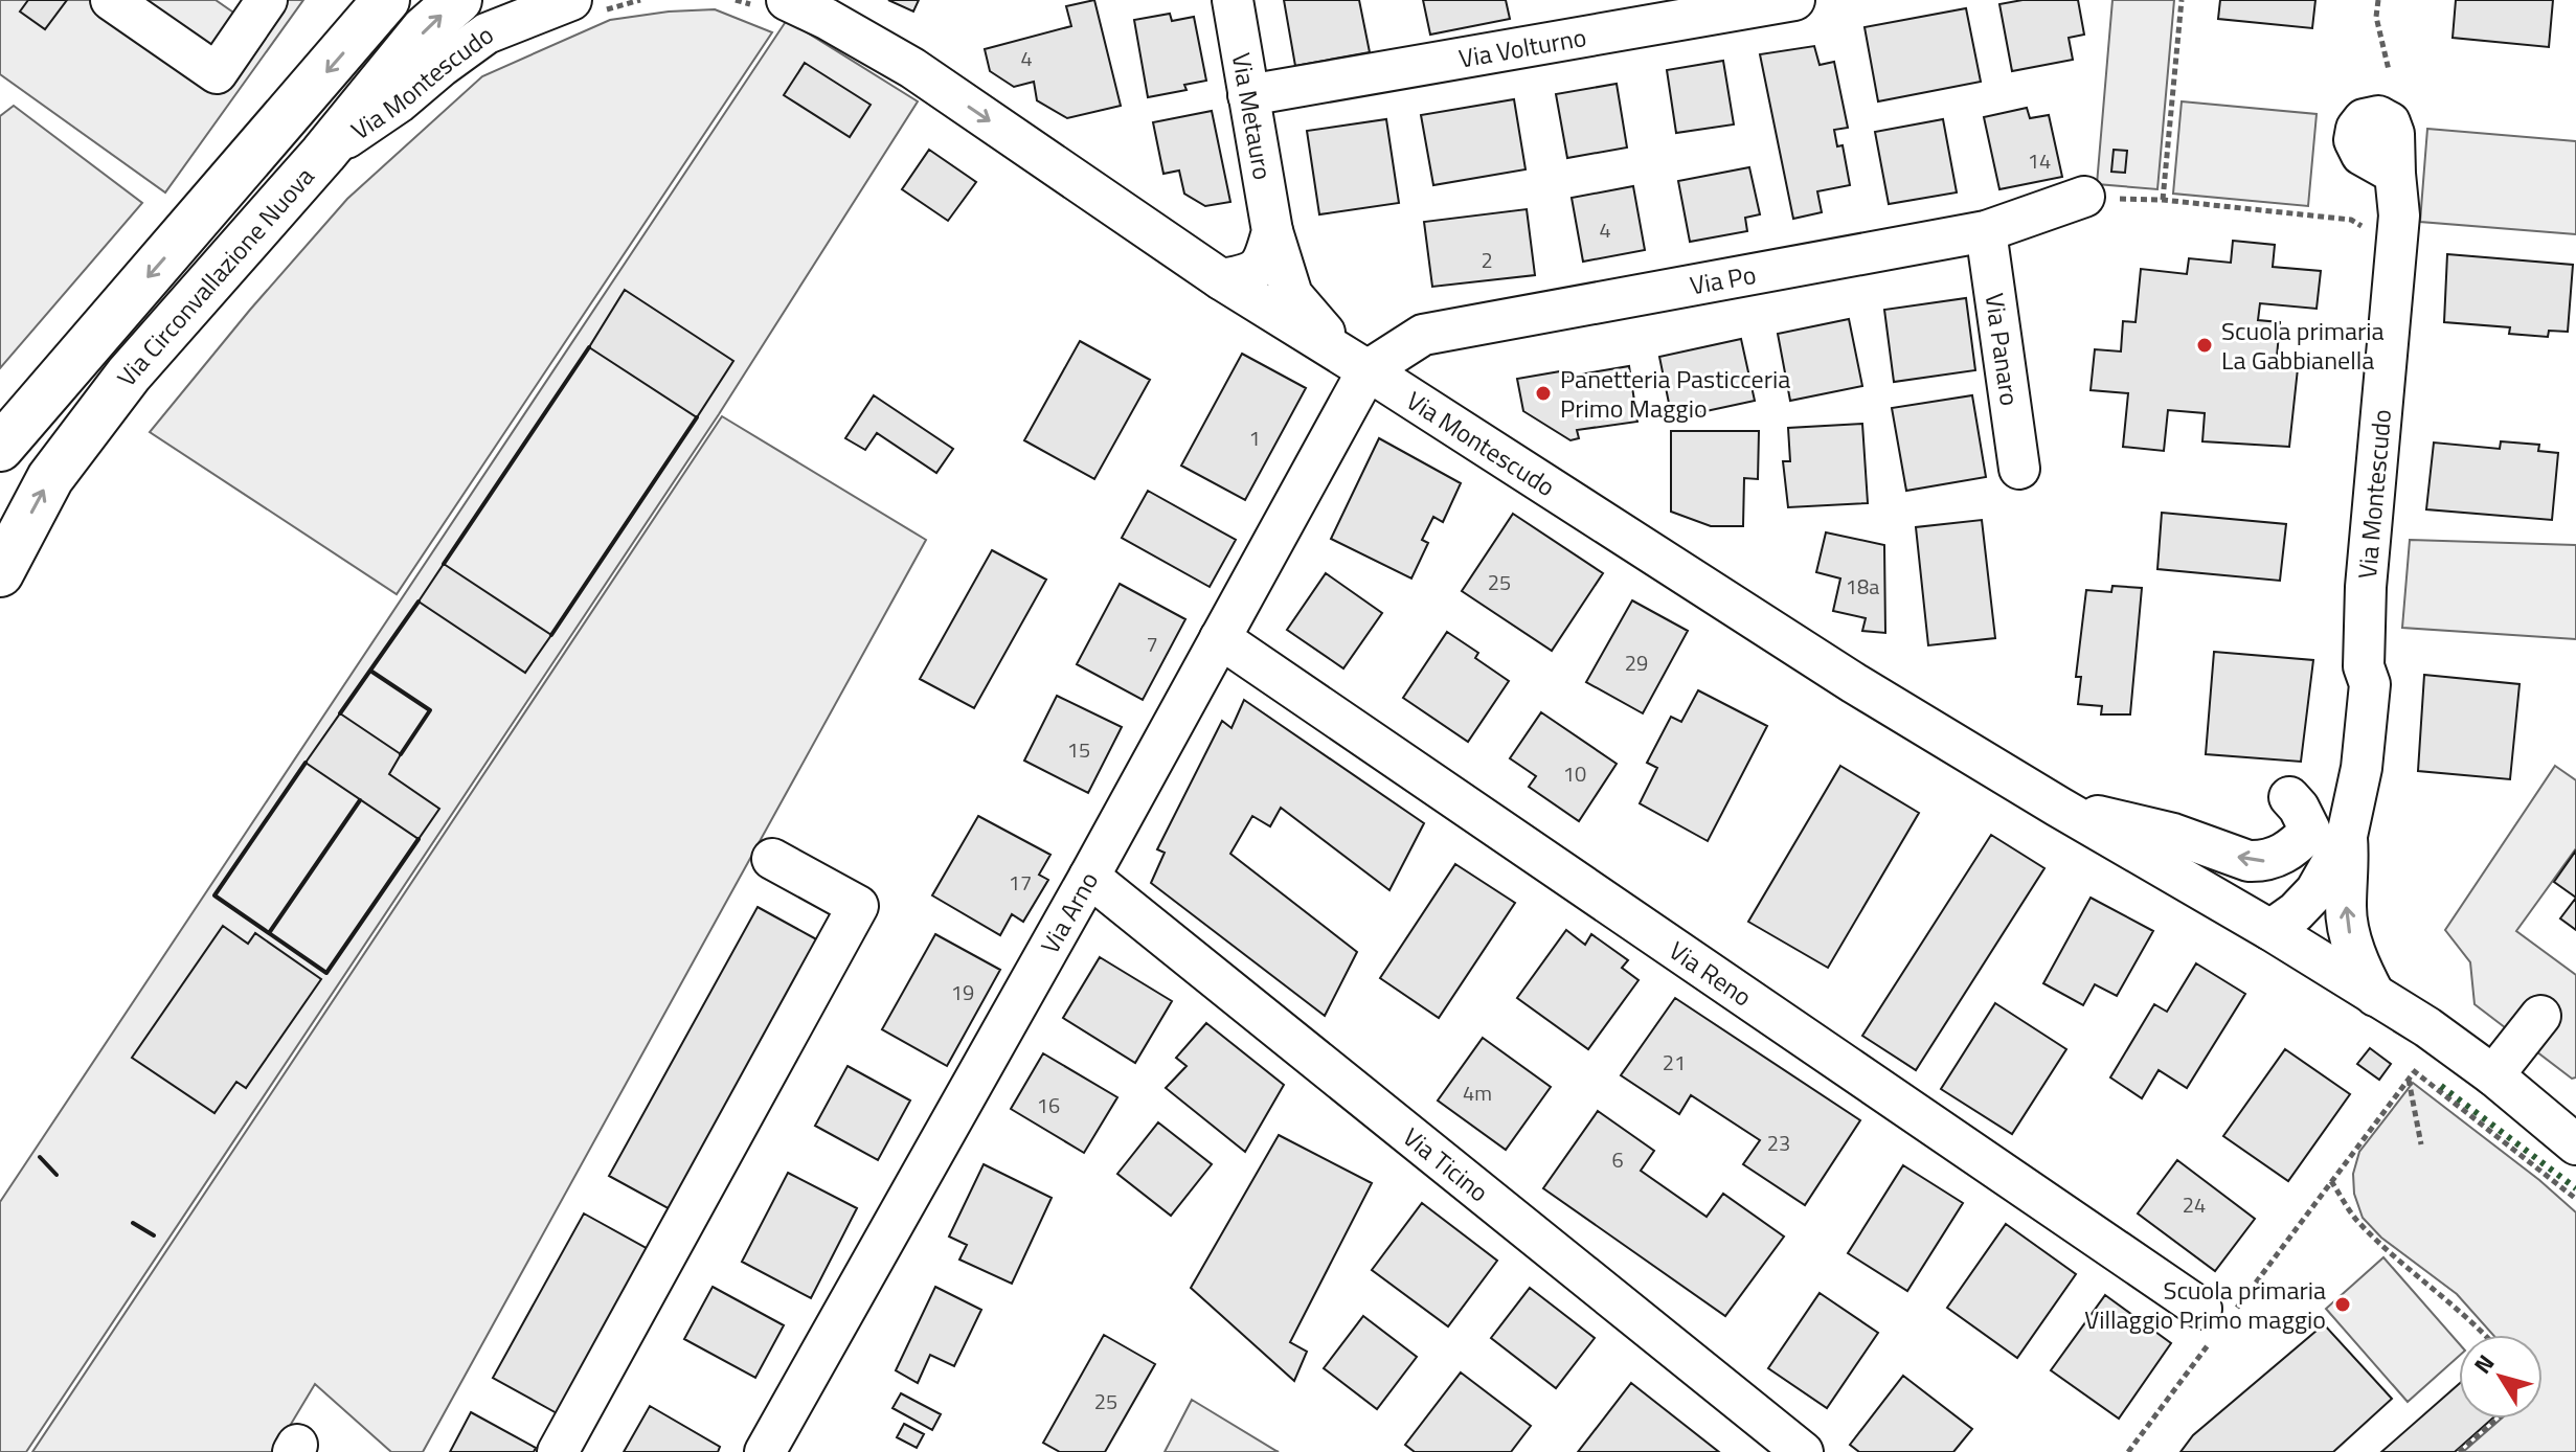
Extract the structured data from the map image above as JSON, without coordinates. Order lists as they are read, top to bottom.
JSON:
{
  "streets": {
    "main road": ["Via Circonvallazione Nuova"],
    "street": [
      "Via Volturno",
      "Via Montescudo",
      "Via Metauro",
      "Via Po",
      "Via Panaro",
      "Via Arno",
      "Via Reno",
      "Via Ticino"
    ]
  },
  "crossings": [
    ["Via Volturno", "Via Metauro"],
    ["Via Montescudo", "Via Metauro"],
    ["Via Montescudo", "Via Circonvallazione Nuova"],
    ["Via Montescudo", "Via Po"],
    ["Via Montescudo", "Via Arno"],
    ["Via Metauro", "Via Po"],
    ["Via Metauro", "Via Arno"],
    ["Via Po", "Via Panaro"],
    ["Via Po", "Via Arno"],
    ["Via Arno", "Via Reno"],
    ["Via Arno", "Via Ticino"]
  ],
  "places": ["Scuola primaria La Gabbianella", "Panetteria Pasticceria Primo Maggio", "Scuola primaria Villaggio Primo maggio"],
  "house_numbers": [
    "4",
    "14",
    "4",
    "2",
    "1",
    "25",
    "18a",
    "7",
    "29",
    "15",
    "10",
    "17",
    "19",
    "21",
    "4m",
    "16",
    "23",
    "6",
    "24",
    "25"
  ],
  "north": "top left"
}
